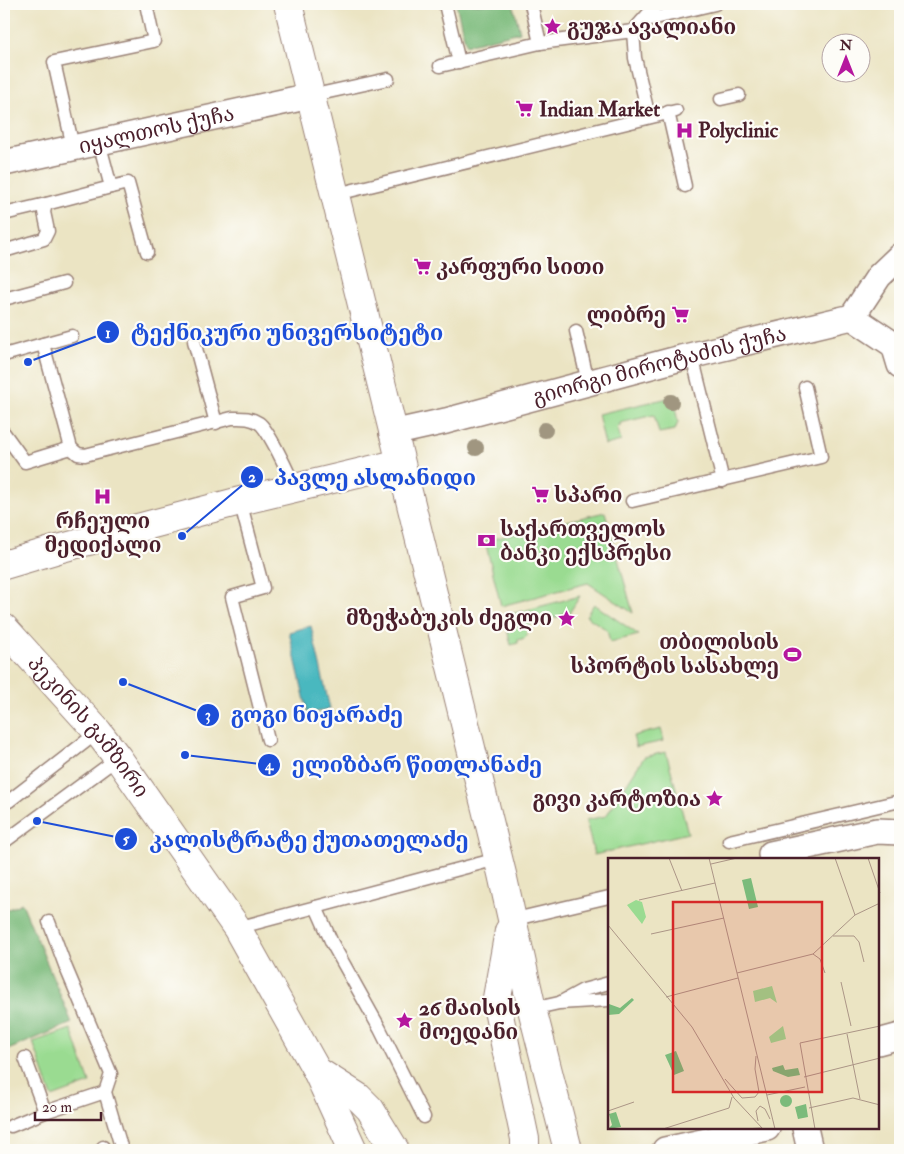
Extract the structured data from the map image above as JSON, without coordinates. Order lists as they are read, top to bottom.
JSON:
{
  "streets": {
    "main road": ["პეკინის გამზირი"],
    "street": ["იყალთოს ქუჩა", "გიორგი მიროტაძის ქუჩა"]
  },
  "places": {
    "place": [
      "გუჯა ავალიანი",
      "მზეჭაბუკის ძეგლი",
      "გივი კარტოზია",
      "26 მაისის მოედანი"
    ],
    "supermarket": [
      "Indian Market",
      "კარფური სითი",
      "ლიბრე",
      "სპარი"
    ],
    "hospital": ["Polyclinic", "რჩეული მედიქალი"],
    "other": [
      "ტექნიკური უნივერსიტეტი",
      "პავლე ასლანიდი",
      "გოგი ნიჟარაძე",
      "ელიზბარ წითლანაძე",
      "კალისტრატე ქუთათელაძე"
    ],
    "bank": ["საქართველოს ბანკი ექსპრესი"],
    "sports": ["თბილისის სპორტის სასახლე"]
  },
  "scale_bar": "20 m",
  "north": "top"
}
